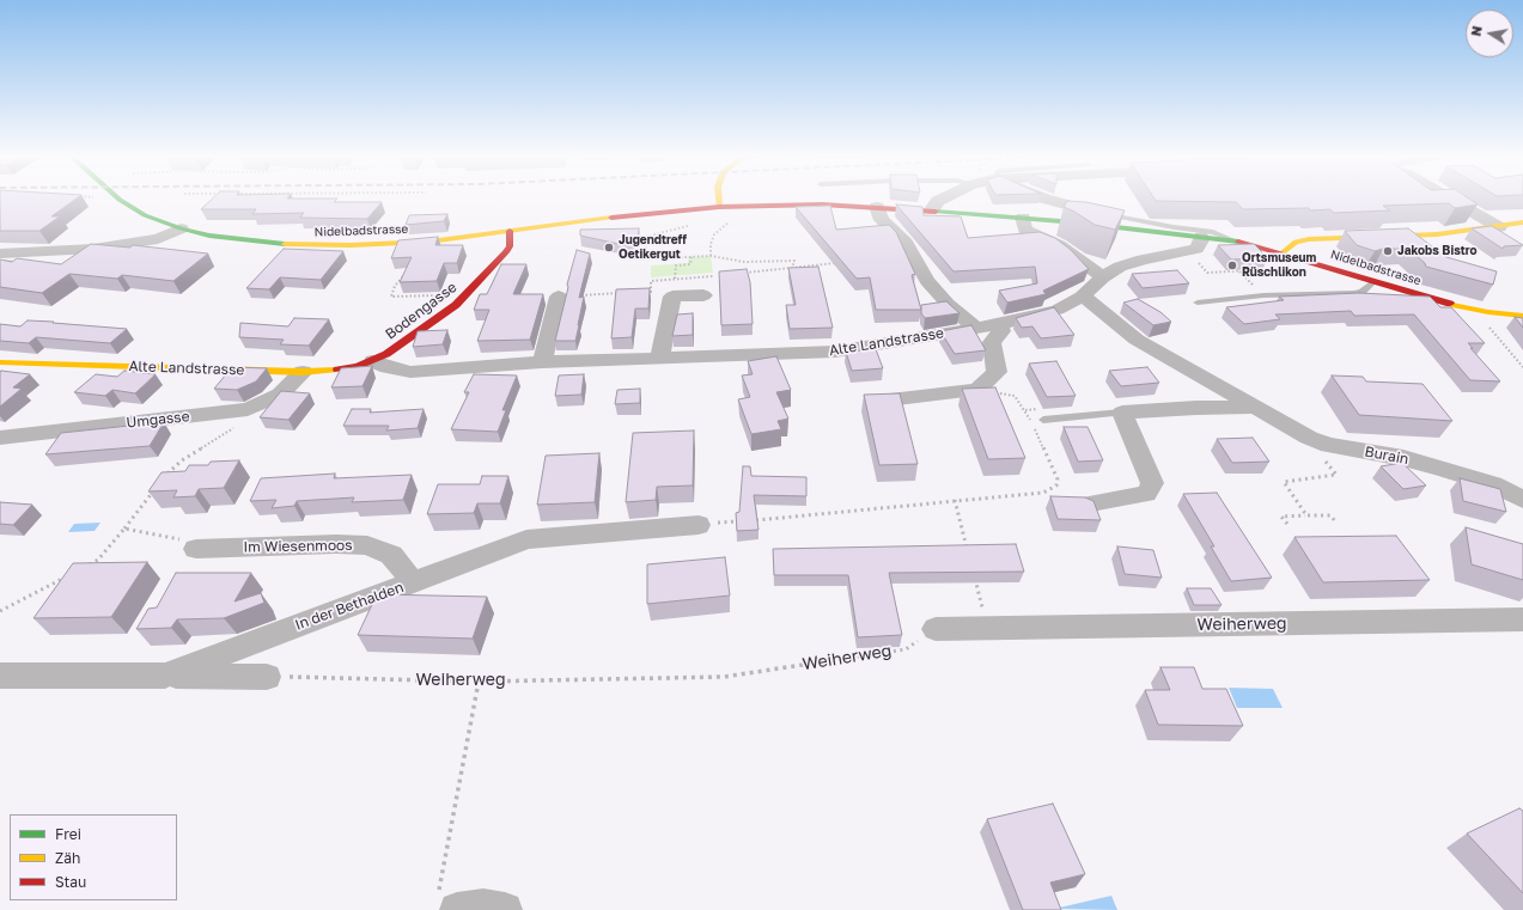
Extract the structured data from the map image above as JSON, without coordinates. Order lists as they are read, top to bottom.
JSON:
{
  "streets": {
    "main road": ["Nidelbadstrasse", "Bodengasse", "Alte Landstrasse"],
    "street": [
      "Umgasse",
      "Burain",
      "Im Wiesenmoos",
      "In der Bethalden",
      "Weiherweg"
    ]
  },
  "crossings": [
    ["Nidelbadstrasse", "Bodengasse"],
    ["Nidelbadstrasse", "Alte Landstrasse"],
    ["Bodengasse", "Alte Landstrasse"],
    ["Alte Landstrasse", "Umgasse"],
    ["Alte Landstrasse", "Burain"],
    ["Im Wiesenmoos", "In der Bethalden"]
  ],
  "places": ["Jugendtreff Oetikergut", "Jakobs Bistro", "Ortsmuseum Rüschlikon"],
  "legend": ["Frei", "Zäh", "Stau"],
  "north": "left"
}
